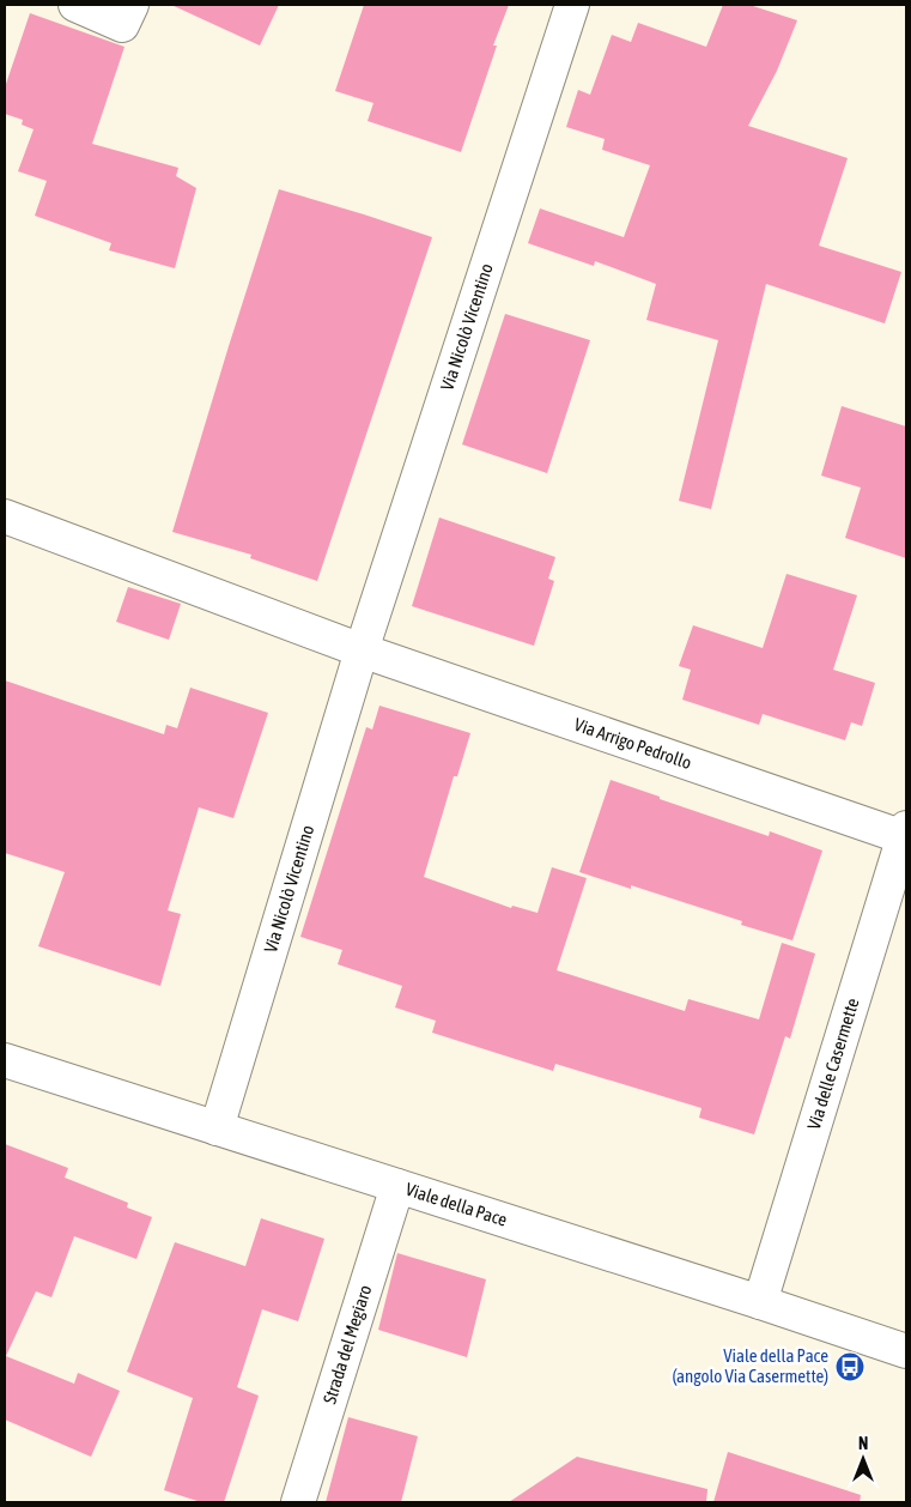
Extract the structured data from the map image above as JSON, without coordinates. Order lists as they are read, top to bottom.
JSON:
{
  "streets": {
    "street": [
      "Via Nicolò Vicentino",
      "Via Arrigo Pedrollo",
      "Via delle Casermette",
      "Viale della Pace",
      "Strada del Megiaro"
    ]
  },
  "crossings": [
    ["Via Nicolò Vicentino", "Via Arrigo Pedrollo"],
    ["Via Nicolò Vicentino", "Viale della Pace"],
    ["Via Arrigo Pedrollo", "Via delle Casermette"],
    ["Via delle Casermette", "Viale della Pace"],
    ["Viale della Pace", "Strada del Megiaro"]
  ],
  "places": {
    "bus stop": ["Viale della Pace (angolo Via Casermette)"]
  },
  "north": "top"
}
